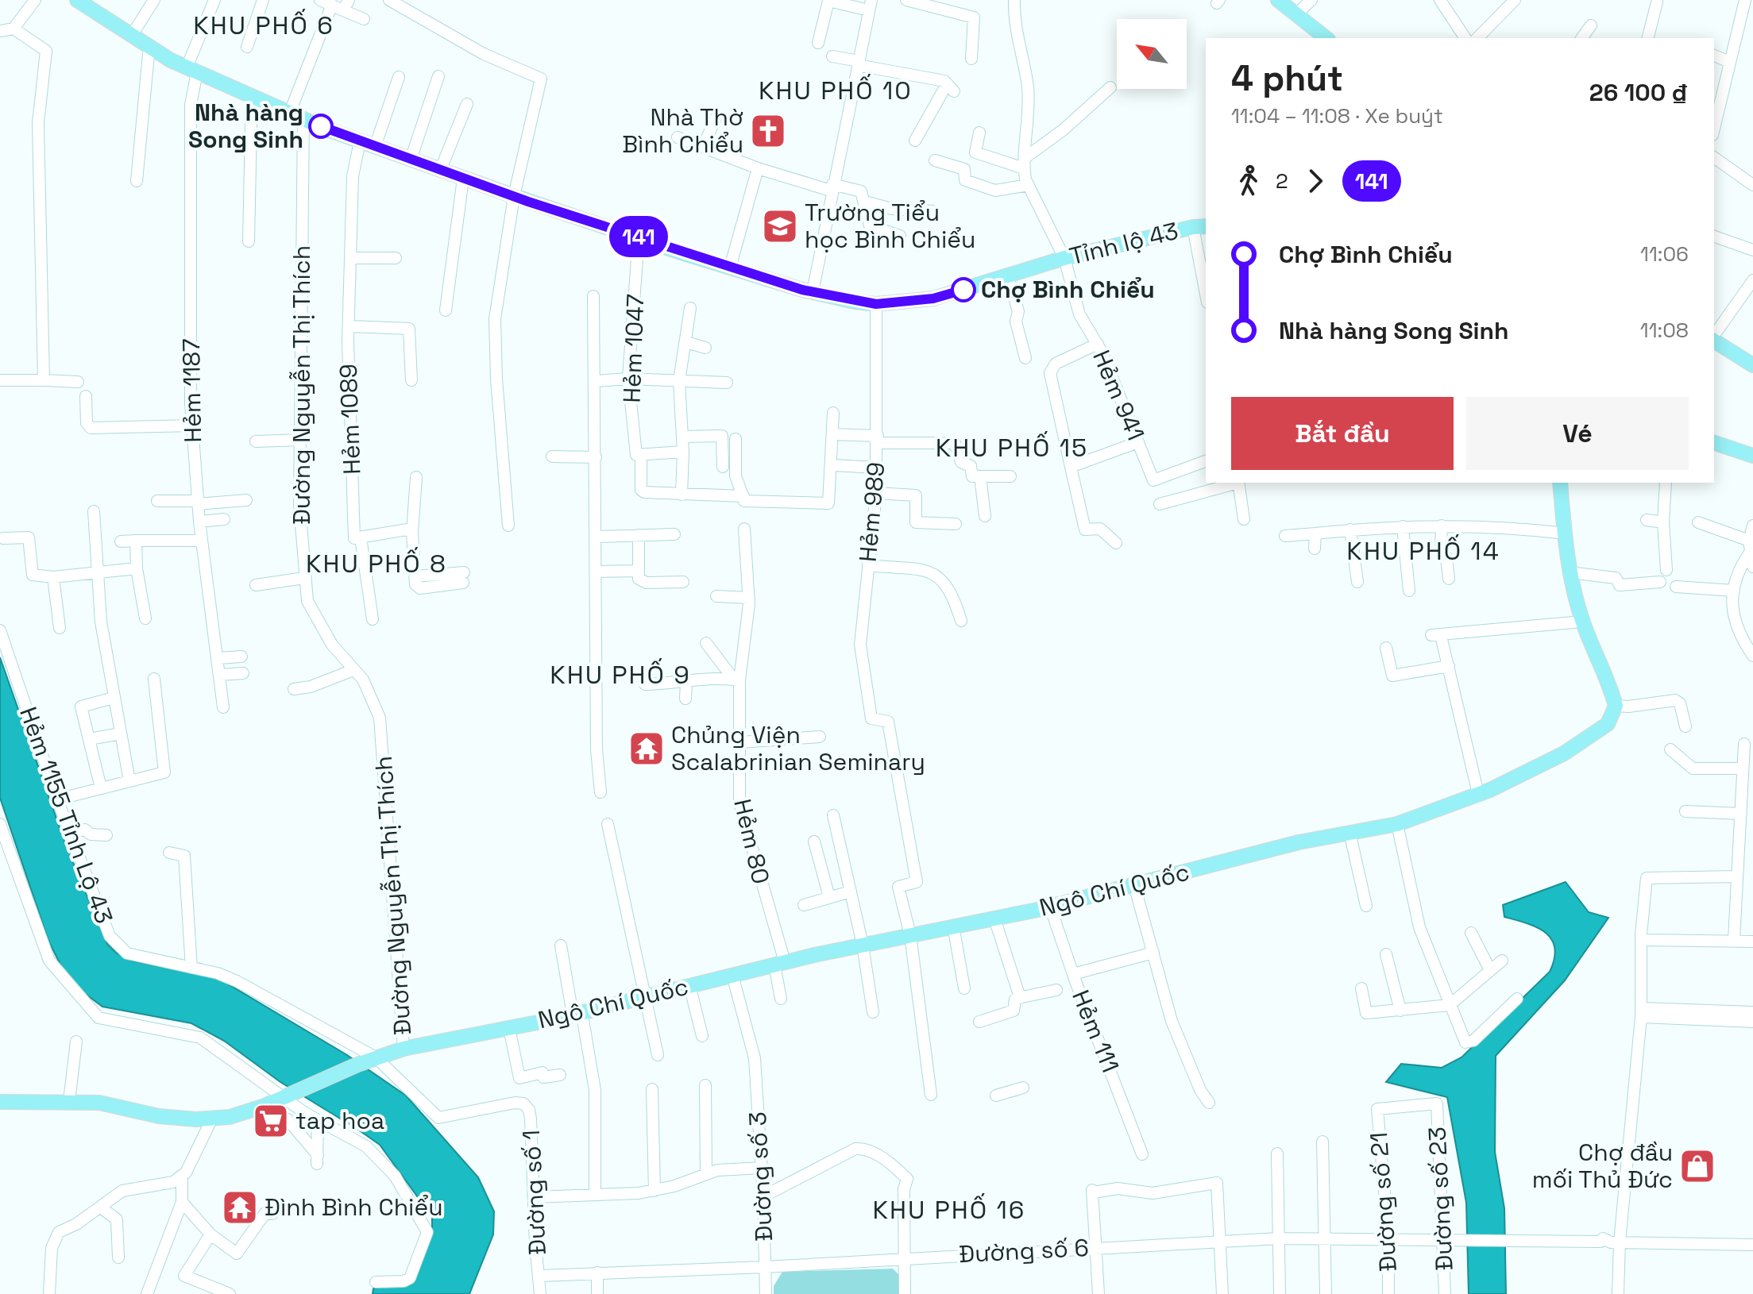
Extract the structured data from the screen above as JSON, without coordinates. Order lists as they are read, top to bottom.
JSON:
{
  "streets": {
    "main road": ["Tỉnh lộ 43", "Ngô Chí Quốc"],
    "street": [
      "Hẻm 1047",
      "Đường Nguyễn Thị Thích",
      "Hẻm 1187",
      "Hẻm 941",
      "Hẻm 1089",
      "Hẻm 989",
      "Hẻm 1155 Tỉnh Lộ 43",
      "Hẻm 80",
      "Hẻm 111",
      "Đường số 3",
      "Đường số 1",
      "Đường số 23",
      "Đường số 21",
      "Đường số 6"
    ]
  },
  "crossings": [
    ["Tỉnh lộ 43", "Hẻm 1047"],
    ["Tỉnh lộ 43", "Đường Nguyễn Thị Thích"],
    ["Tỉnh lộ 43", "Hẻm 1187"],
    ["Tỉnh lộ 43", "Hẻm 941"],
    ["Tỉnh lộ 43", "Hẻm 1089"],
    ["Tỉnh lộ 43", "Hẻm 989"],
    ["Đường Nguyễn Thị Thích", "Ngô Chí Quốc"],
    ["Hẻm 989", "Ngô Chí Quốc"],
    ["Hẻm 1155 Tỉnh Lộ 43", "Ngô Chí Quốc"],
    ["Hẻm 1155 Tỉnh Lộ 43", "Đường số 1"],
    ["Hẻm 80", "Ngô Chí Quốc"],
    ["Ngô Chí Quốc", "Hẻm 111"],
    ["Ngô Chí Quốc", "Đường số 3"],
    ["Đường số 3", "Đường số 6"],
    ["Đường số 1", "Đường số 6"],
    ["Đường số 23", "Đường số 21"],
    ["Đường số 23", "Đường số 6"],
    ["Đường số 21", "Đường số 6"]
  ],
  "districts": [
    "KHU PHỐ 6",
    "KHU PHỐ 10",
    "KHU PHỐ 15",
    "KHU PHỐ 14",
    "KHU PHỐ 8",
    "KHU PHỐ 9",
    "KHU PHỐ 16"
  ],
  "places": {
    "other": ["Nhà hàng Song Sinh", "Chợ Bình Chiểu"],
    "church": ["Nhà Thờ Bình Chiểu"],
    "school or university": ["Trường Tiểu học Bình Chiểu"],
    "temple": ["Chủng Viện Scalabrinian Seminary", "Đình Bình Chiểu"],
    "supermarket": ["tap hoa"],
    "shop": ["Chợ đầu mối Thủ Đức"]
  },
  "lines": ["bus line 141"],
  "north": "top left",
  "page": {
    "on_map": "141",
    "heading": ["4 phút", "11:04 – 11:08 · Xe buýt", "26 100 ₫"],
    "legs": ["2", "141"],
    "list": [
      {
        "name": "Chợ Bình Chiểu",
        "value": "11:06"
      },
      {
        "name": "Nhà hàng Song Sinh",
        "value": "11:08"
      }
    ],
    "buttons": ["Bắt đầu", "Vé"]
  }
}
